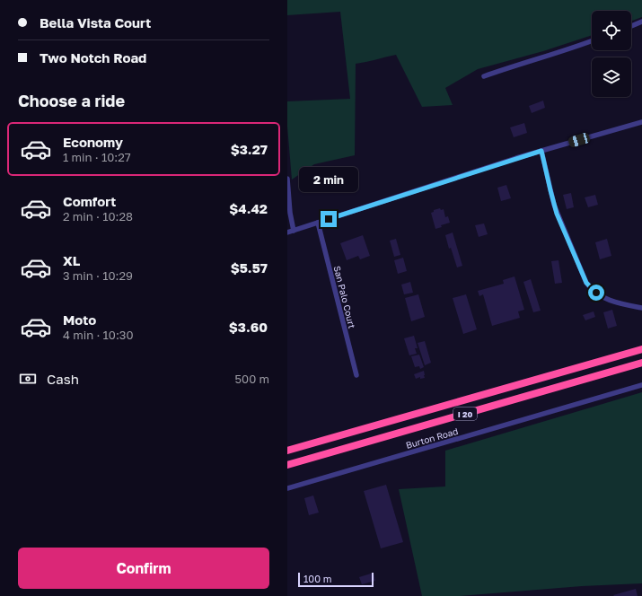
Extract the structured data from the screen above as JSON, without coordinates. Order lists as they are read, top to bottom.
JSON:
{
  "streets": {
    "highway": ["I 20"],
    "street": ["San Palo Court", "Burton Road"]
  },
  "scale_bar": "100 m",
  "page": {
    "banner": ["Bella Vista Court", "Two Notch Road"],
    "heading": "Choose a ride",
    "list": [
      {
        "name": "Economy",
        "note": "1 min · 10:27",
        "value": "$3.27"
      },
      {
        "name": "Comfort",
        "note": "2 min · 10:28",
        "value": "$4.42"
      },
      {
        "name": "XL",
        "note": "3 min · 10:29",
        "value": "$5.57"
      },
      {
        "name": "Moto",
        "note": "4 min · 10:30",
        "value": "$3.60"
      }
    ],
    "bubble": "2 min",
    "pay": ["Cash", "500 m"],
    "buttons": "Confirm",
    "scale": "100 m"
  }
}
